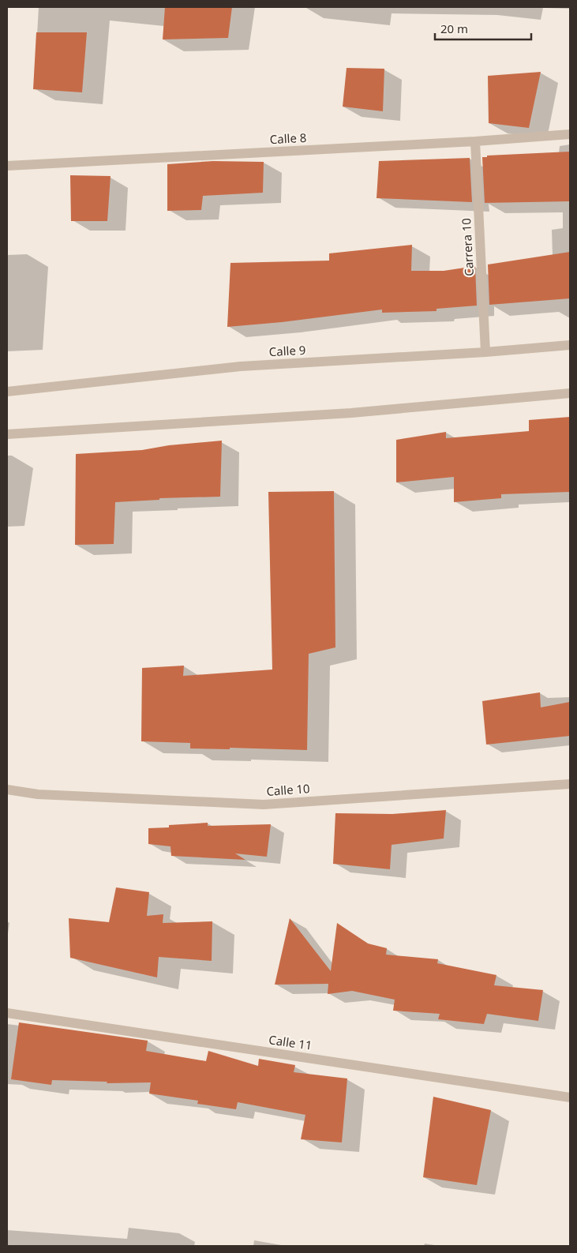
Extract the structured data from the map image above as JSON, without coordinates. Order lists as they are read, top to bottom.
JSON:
{
  "streets": {
    "street": [
      "Calle 8",
      "Carrera 10",
      "Calle 9",
      "Calle 10",
      "Calle 11"
    ]
  },
  "crossings": [
    ["Calle 8", "Carrera 10"],
    ["Carrera 10", "Calle 9"]
  ],
  "scale_bar": "20 m"
}
